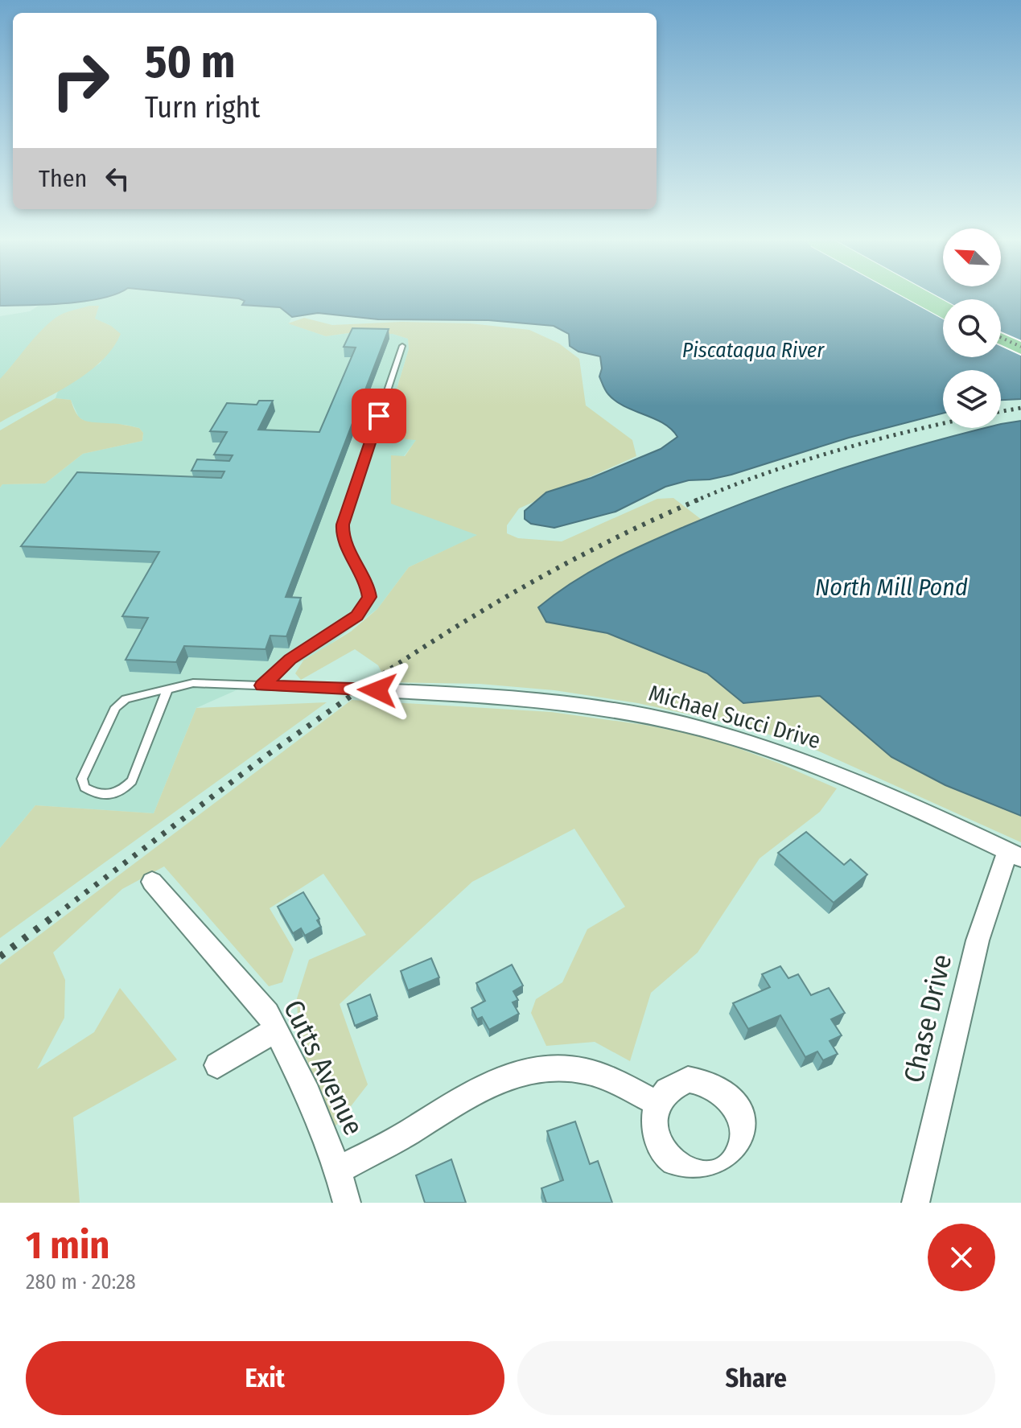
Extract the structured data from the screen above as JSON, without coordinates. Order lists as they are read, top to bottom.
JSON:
{
  "streets": {
    "street": ["Michael Succi Drive", "Chase Drive", "Cutts Avenue"]
  },
  "crossings": [
    ["Michael Succi Drive", "Chase Drive"]
  ],
  "water": ["Piscataqua River", "North Mill Pond"],
  "north": "top left",
  "page": {
    "turn": ["50 m", "Turn right"],
    "then": "Then",
    "heading": ["1 min", "280 m · 20:28"],
    "buttons": ["Exit", "Share"]
  }
}
